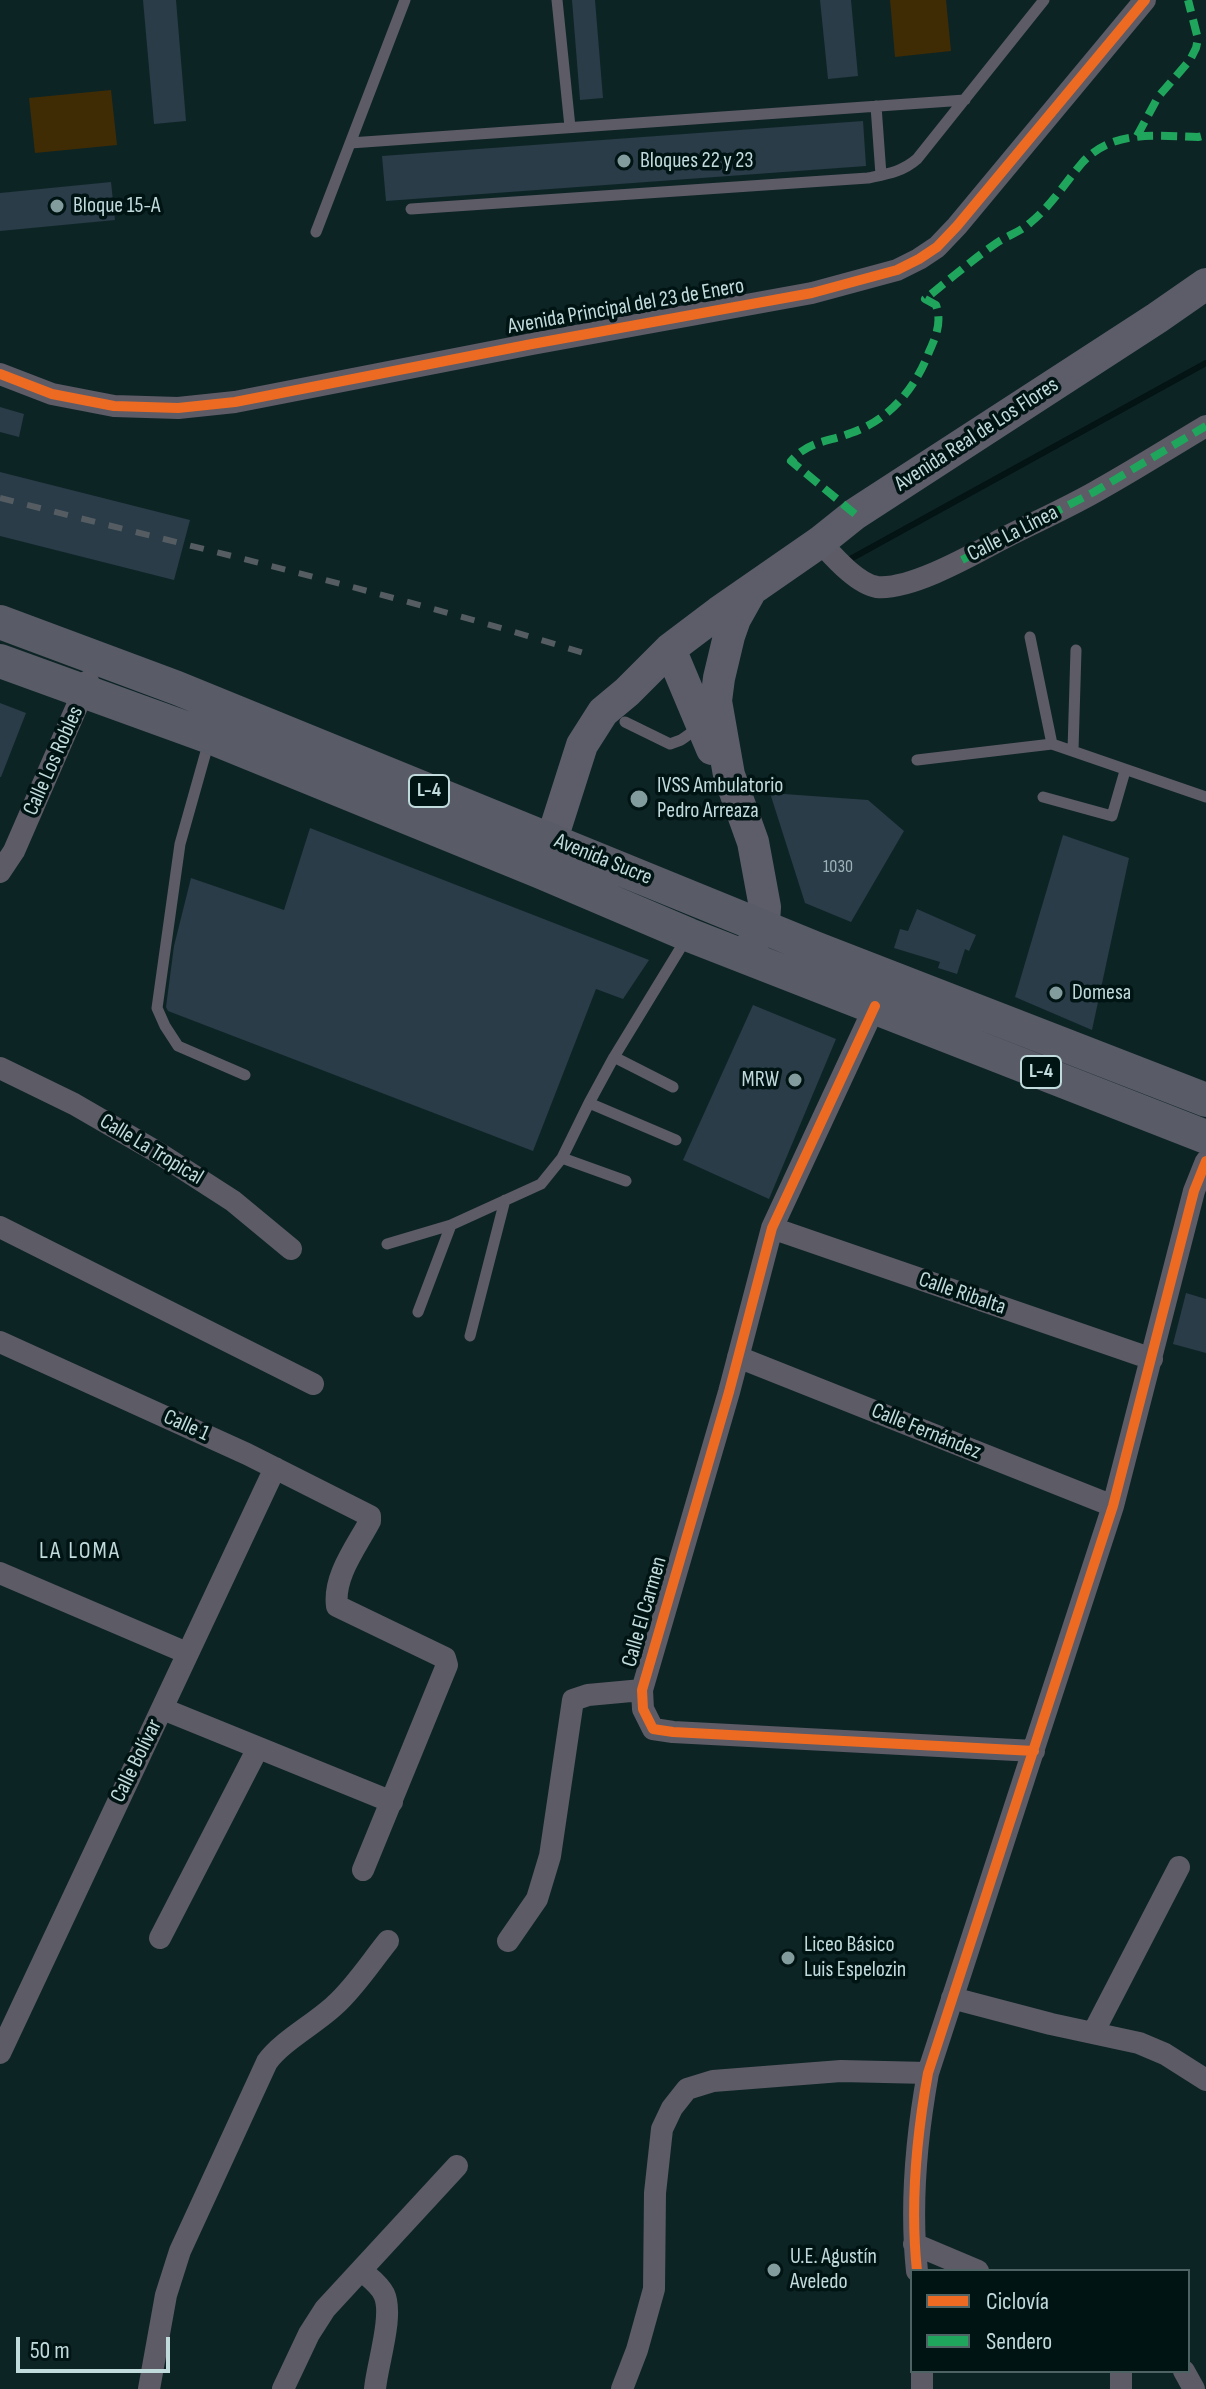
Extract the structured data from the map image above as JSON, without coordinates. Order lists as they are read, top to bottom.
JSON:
{
  "streets": {
    "main road": ["L-4", "Avenida Sucre"],
    "street": [
      "Avenida Principal del 23 de Enero",
      "Avenida Real de Los Flores",
      "Calle La Línea",
      "Calle Los Robles",
      "Calle La Tropical",
      "Calle Ribalta",
      "Calle 1",
      "Calle Fernández",
      "Calle El Carmen",
      "Calle Bolívar"
    ]
  },
  "crossings": [
    ["Avenida Real de Los Flores", "Calle La Línea"],
    ["Avenida Real de Los Flores", "Avenida Sucre"],
    ["Calle Los Robles", "Avenida Sucre"],
    ["Avenida Sucre", "Calle El Carmen"],
    ["Calle Ribalta", "Calle El Carmen"],
    ["Calle 1", "Calle Bolívar"],
    ["Calle Fernández", "Calle El Carmen"]
  ],
  "districts": ["LA LOMA"],
  "places": [
    "Bloques 22 y 23",
    "Bloque 15-A",
    "IVSS Ambulatorio Pedro Arreaza",
    "Domesa",
    "MRW",
    "Liceo Básico Luis Espelozin",
    "U.E. Agustín Aveledo"
  ],
  "house_numbers": ["1030"],
  "legend": ["Ciclovía", "Sendero"],
  "scale_bar": "50 m"
}
